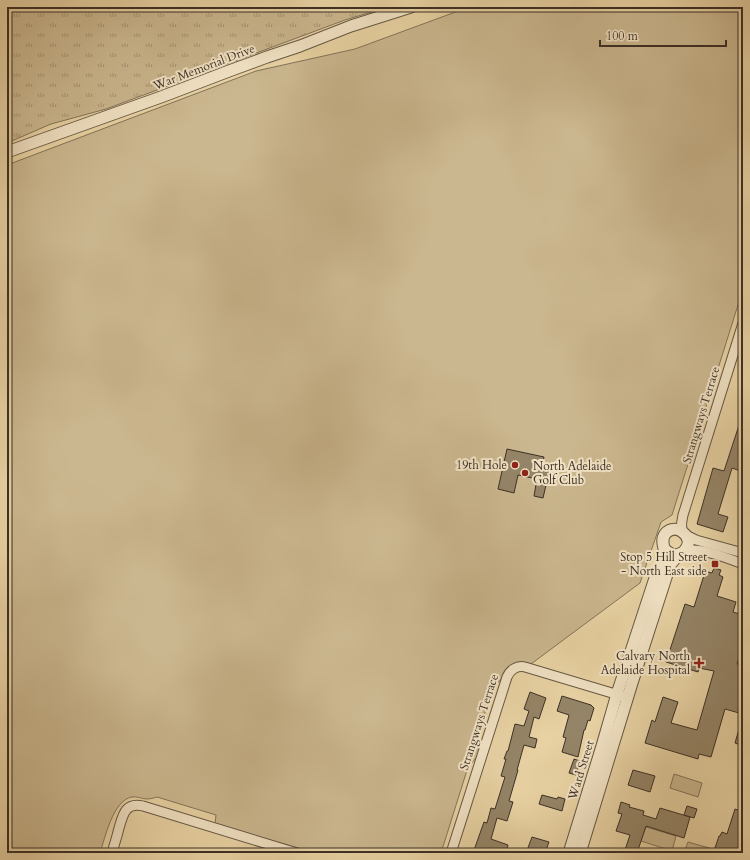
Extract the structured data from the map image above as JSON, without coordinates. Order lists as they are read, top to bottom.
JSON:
{
  "streets": {
    "street": ["War Memorial Drive", "Strangways Terrace", "Ward Street"]
  },
  "crossings": [
    ["Strangways Terrace", "Ward Street"]
  ],
  "places": {
    "other": ["19th Hole", "North Adelaide Golf Club"],
    "transit": ["Stop 5 Hill Street - North East side"],
    "health": ["Calvary North Adelaide Hospital"]
  },
  "scale_bar": "100 m"
}
